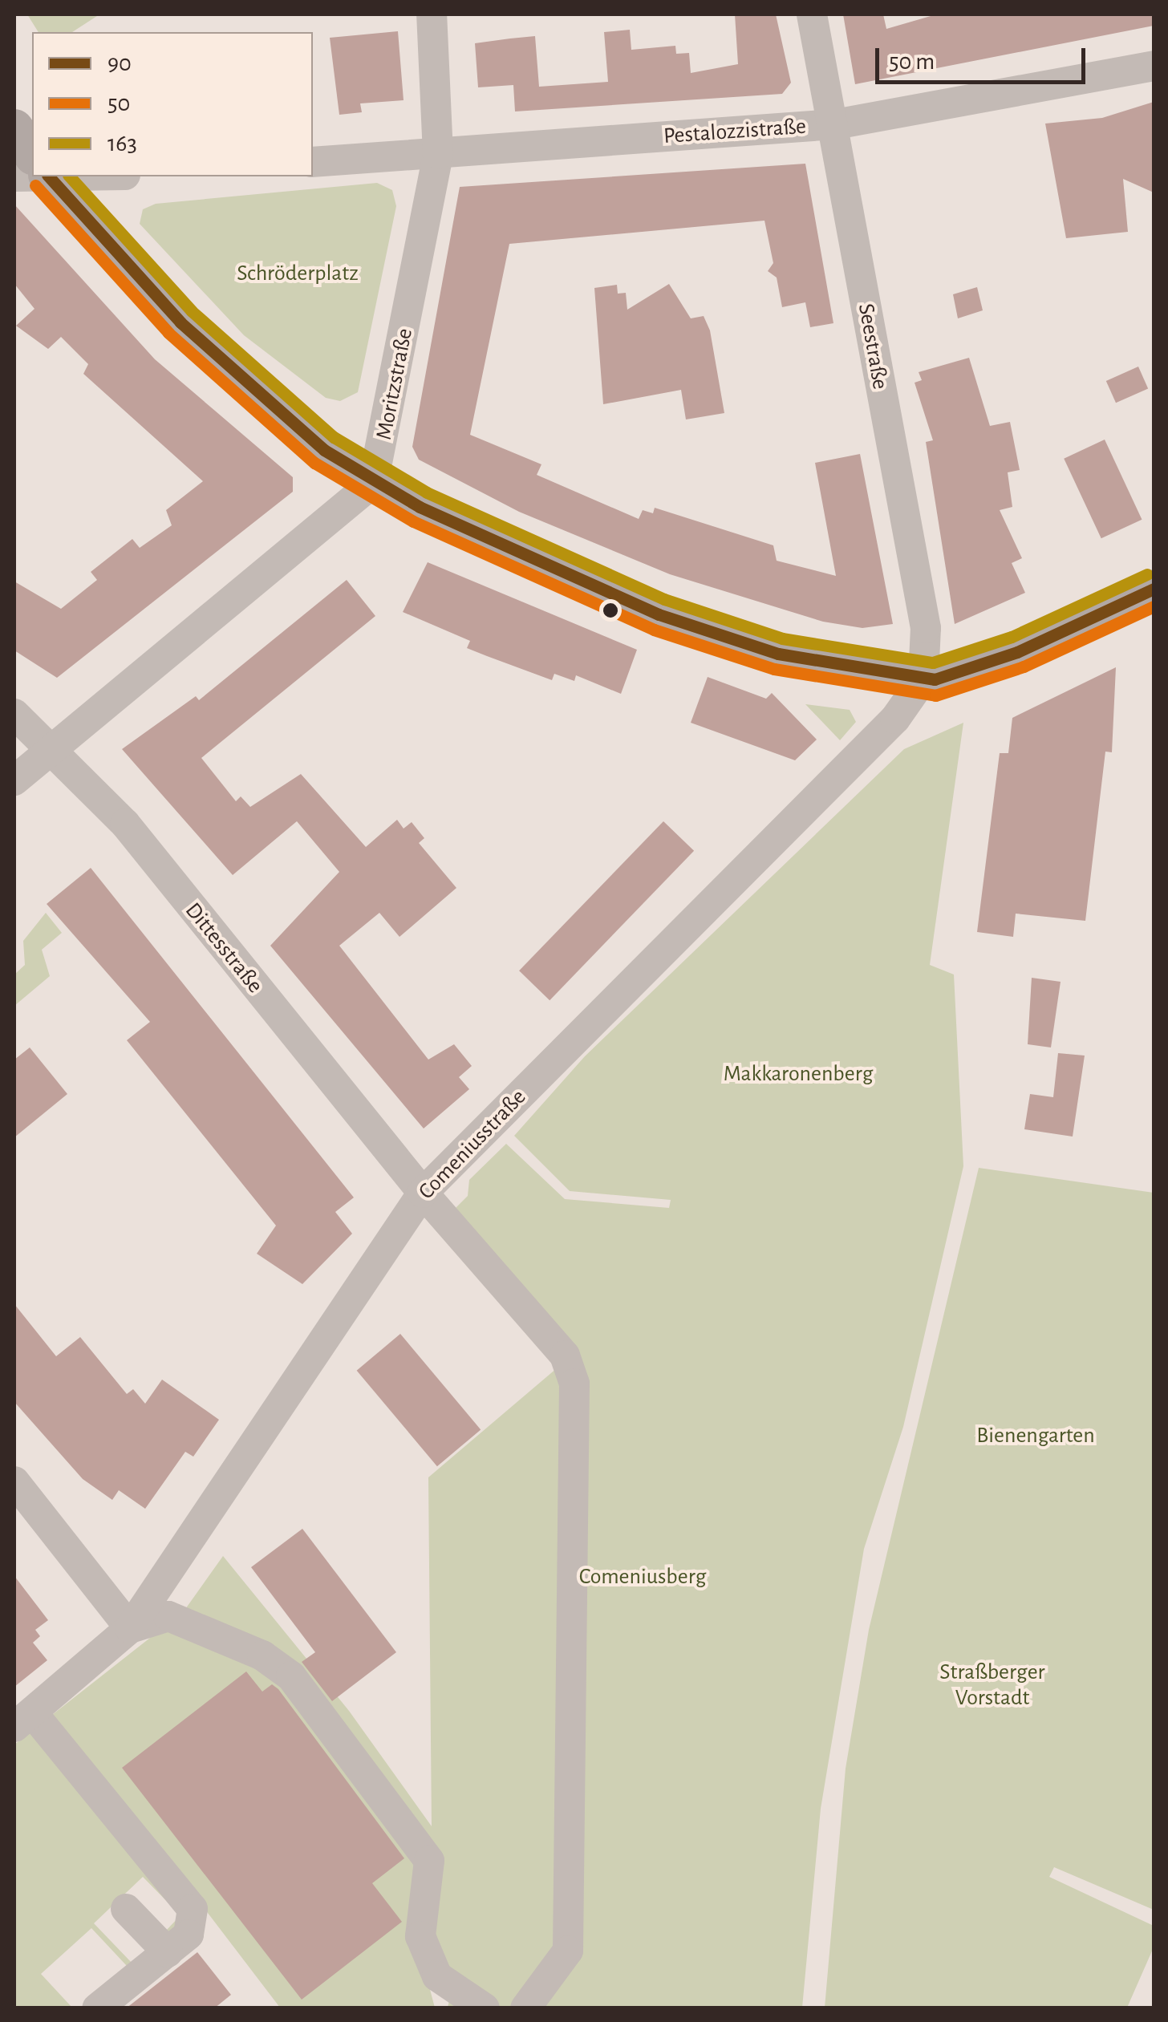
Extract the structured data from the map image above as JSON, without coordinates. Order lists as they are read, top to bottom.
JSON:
{
  "streets": {
    "street": [
      "Pestalozzistraße",
      "Seestraße",
      "Moritzstraße",
      "Dittesstraße",
      "Comeniusstraße"
    ]
  },
  "crossings": [
    ["Pestalozzistraße", "Seestraße"],
    ["Pestalozzistraße", "Moritzstraße"],
    ["Seestraße", "Comeniusstraße"],
    ["Dittesstraße", "Comeniusstraße"]
  ],
  "parks": [
    "Schröderplatz",
    "Makkaronenberg",
    "Bienengarten",
    "Comeniusberg",
    "Straßberger Vorstadt"
  ],
  "lines": ["transit line 90", "transit line 163", "transit line 50"],
  "legend": ["90", "50", "163"],
  "scale_bar": "50 m"
}
